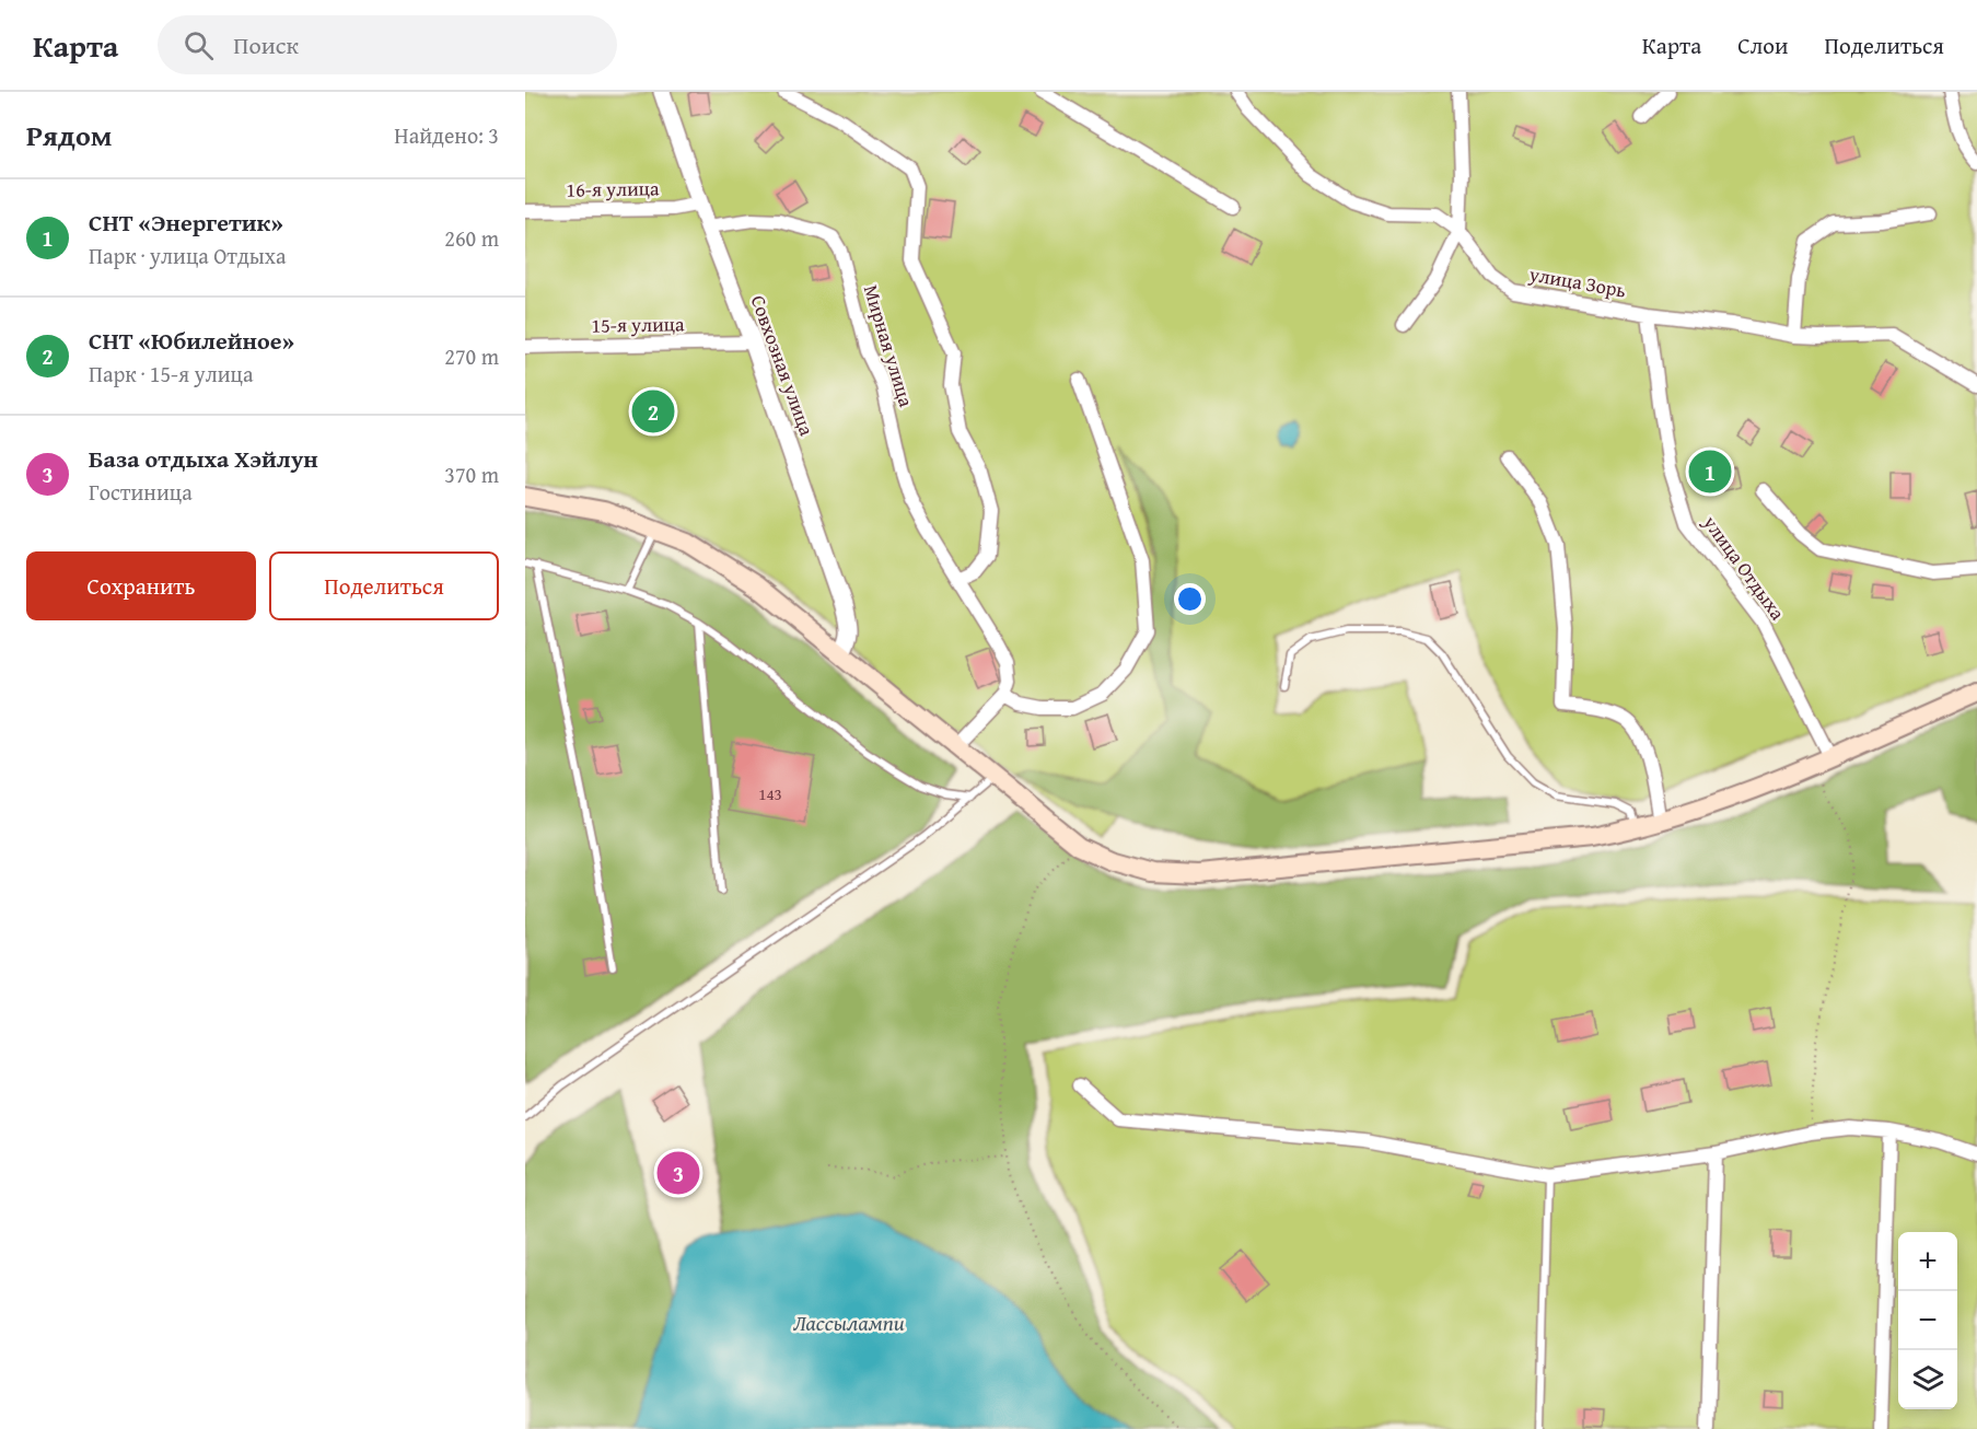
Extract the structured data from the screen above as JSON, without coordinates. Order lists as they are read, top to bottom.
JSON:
{
  "streets": {
    "street": [
      "16-я улица",
      "улица Зорь",
      "15-я улица",
      "Мирная улица",
      "Совхозная улица",
      "улица Отдыха"
    ]
  },
  "crossings": [
    ["16-я улица", "Совхозная улица"],
    ["улица Зорь", "улица Отдыха"],
    ["15-я улица", "Совхозная улица"],
    ["Мирная улица", "Совхозная улица"]
  ],
  "water": ["Лассылампи"],
  "house_numbers": ["143"],
  "page": {
    "header": "Карта",
    "search": "Поиск",
    "nav": ["Карта", "Слои", "Поделиться"],
    "heading": ["Рядом", "Найдено: 3"],
    "list": [
      {
        "mark": "1",
        "name": "СНТ «Энергетик»",
        "note": "Парк · улица Отдыха",
        "value": "260 m"
      },
      {
        "mark": "2",
        "name": "СНТ «Юбилейное»",
        "note": "Парк · 15-я улица",
        "value": "270 m"
      },
      {
        "mark": "3",
        "name": "База отдыха Хэйлун",
        "note": "Гостиница",
        "value": "370 m"
      }
    ],
    "pins": ["2", "1", "3"],
    "buttons": ["Сохранить", "Поделиться"],
    "map_buttons": ["+", "−"]
  }
}
